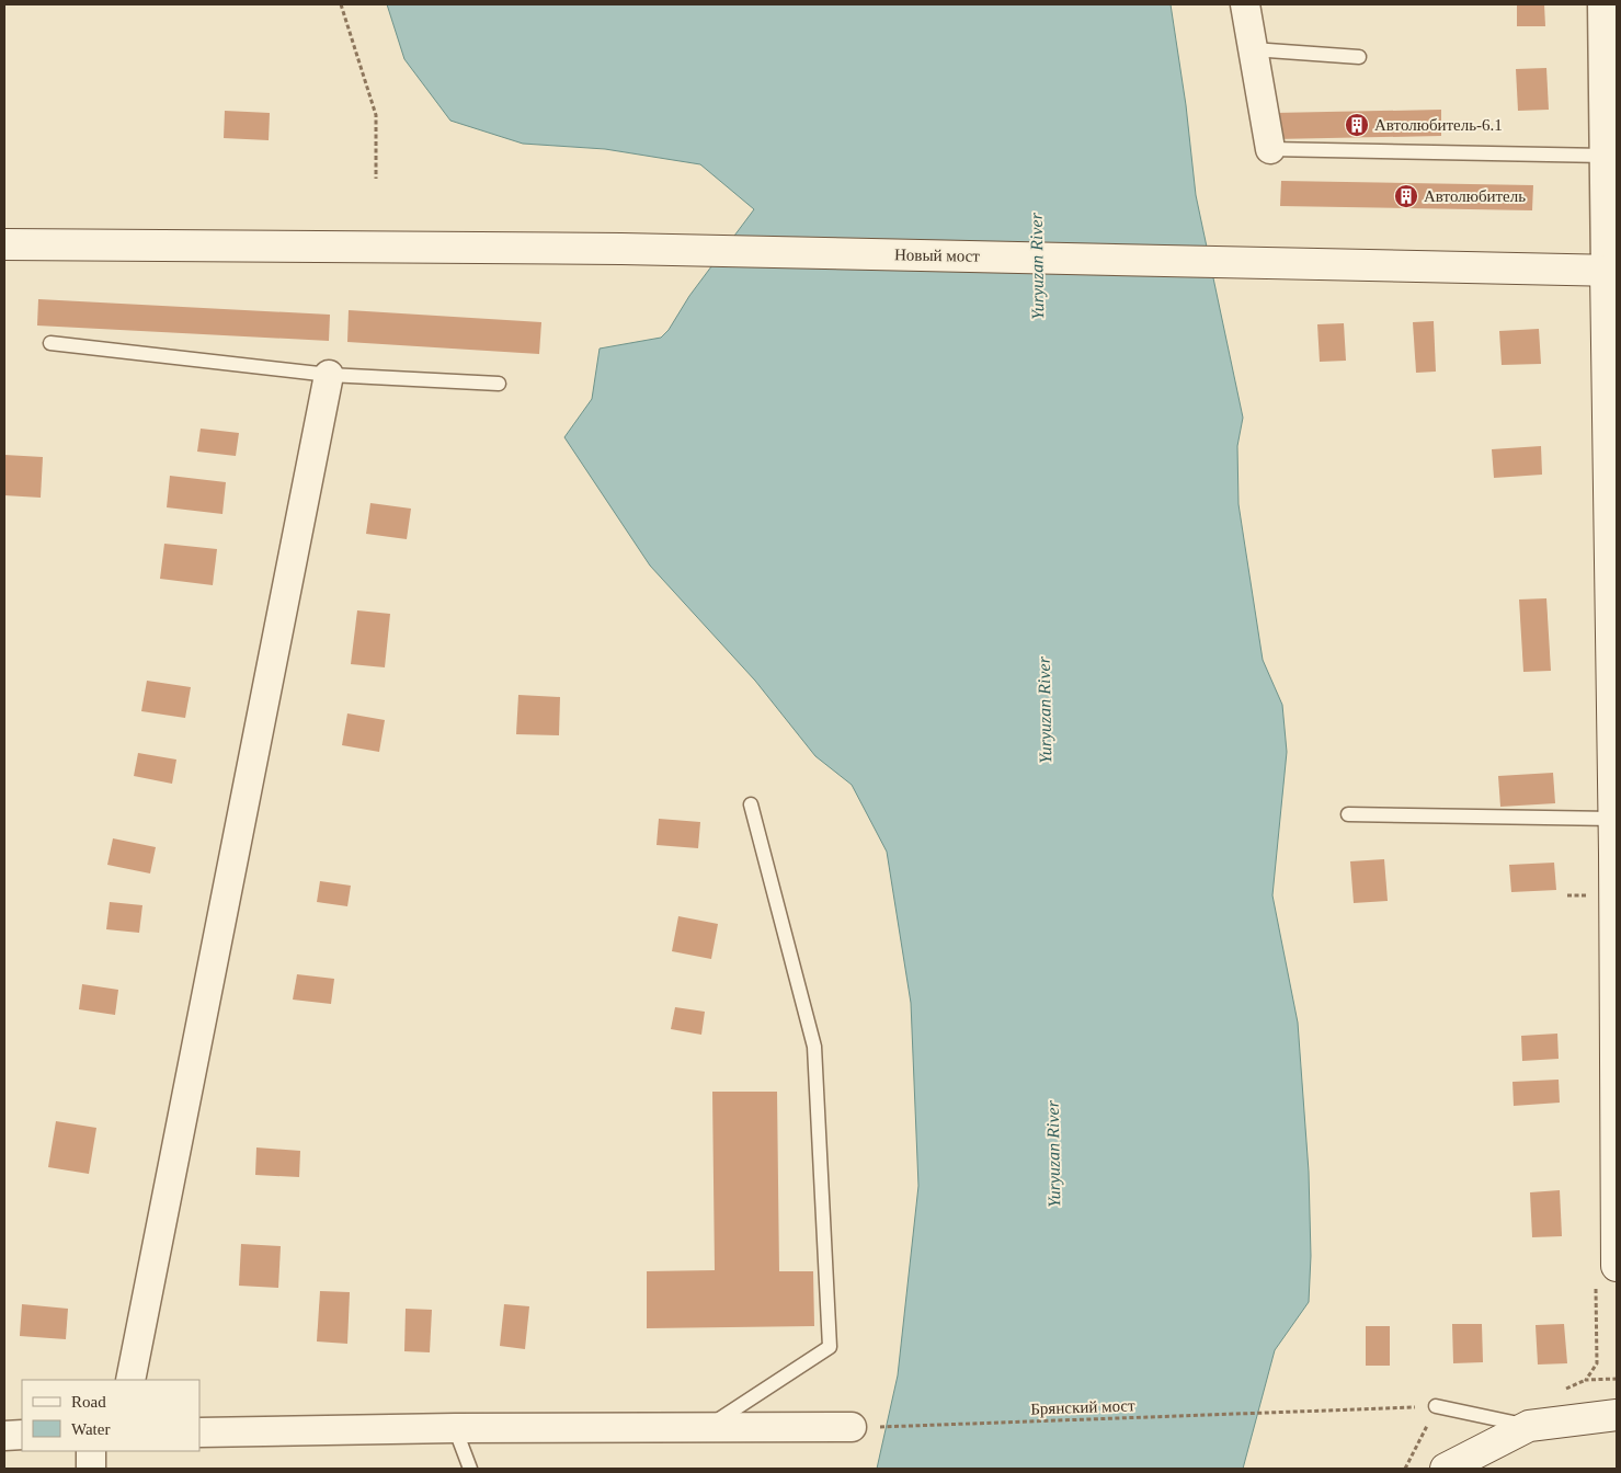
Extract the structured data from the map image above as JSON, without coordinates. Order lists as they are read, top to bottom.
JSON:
{
  "streets": {
    "main road": ["Новый мост"],
    "path": ["Брянский мост"]
  },
  "water": ["Yuryuzan River"],
  "places": {
    "building": ["Автолюбитель-6.1", "Автолюбитель"]
  },
  "legend": ["Road", "Water"]
}
